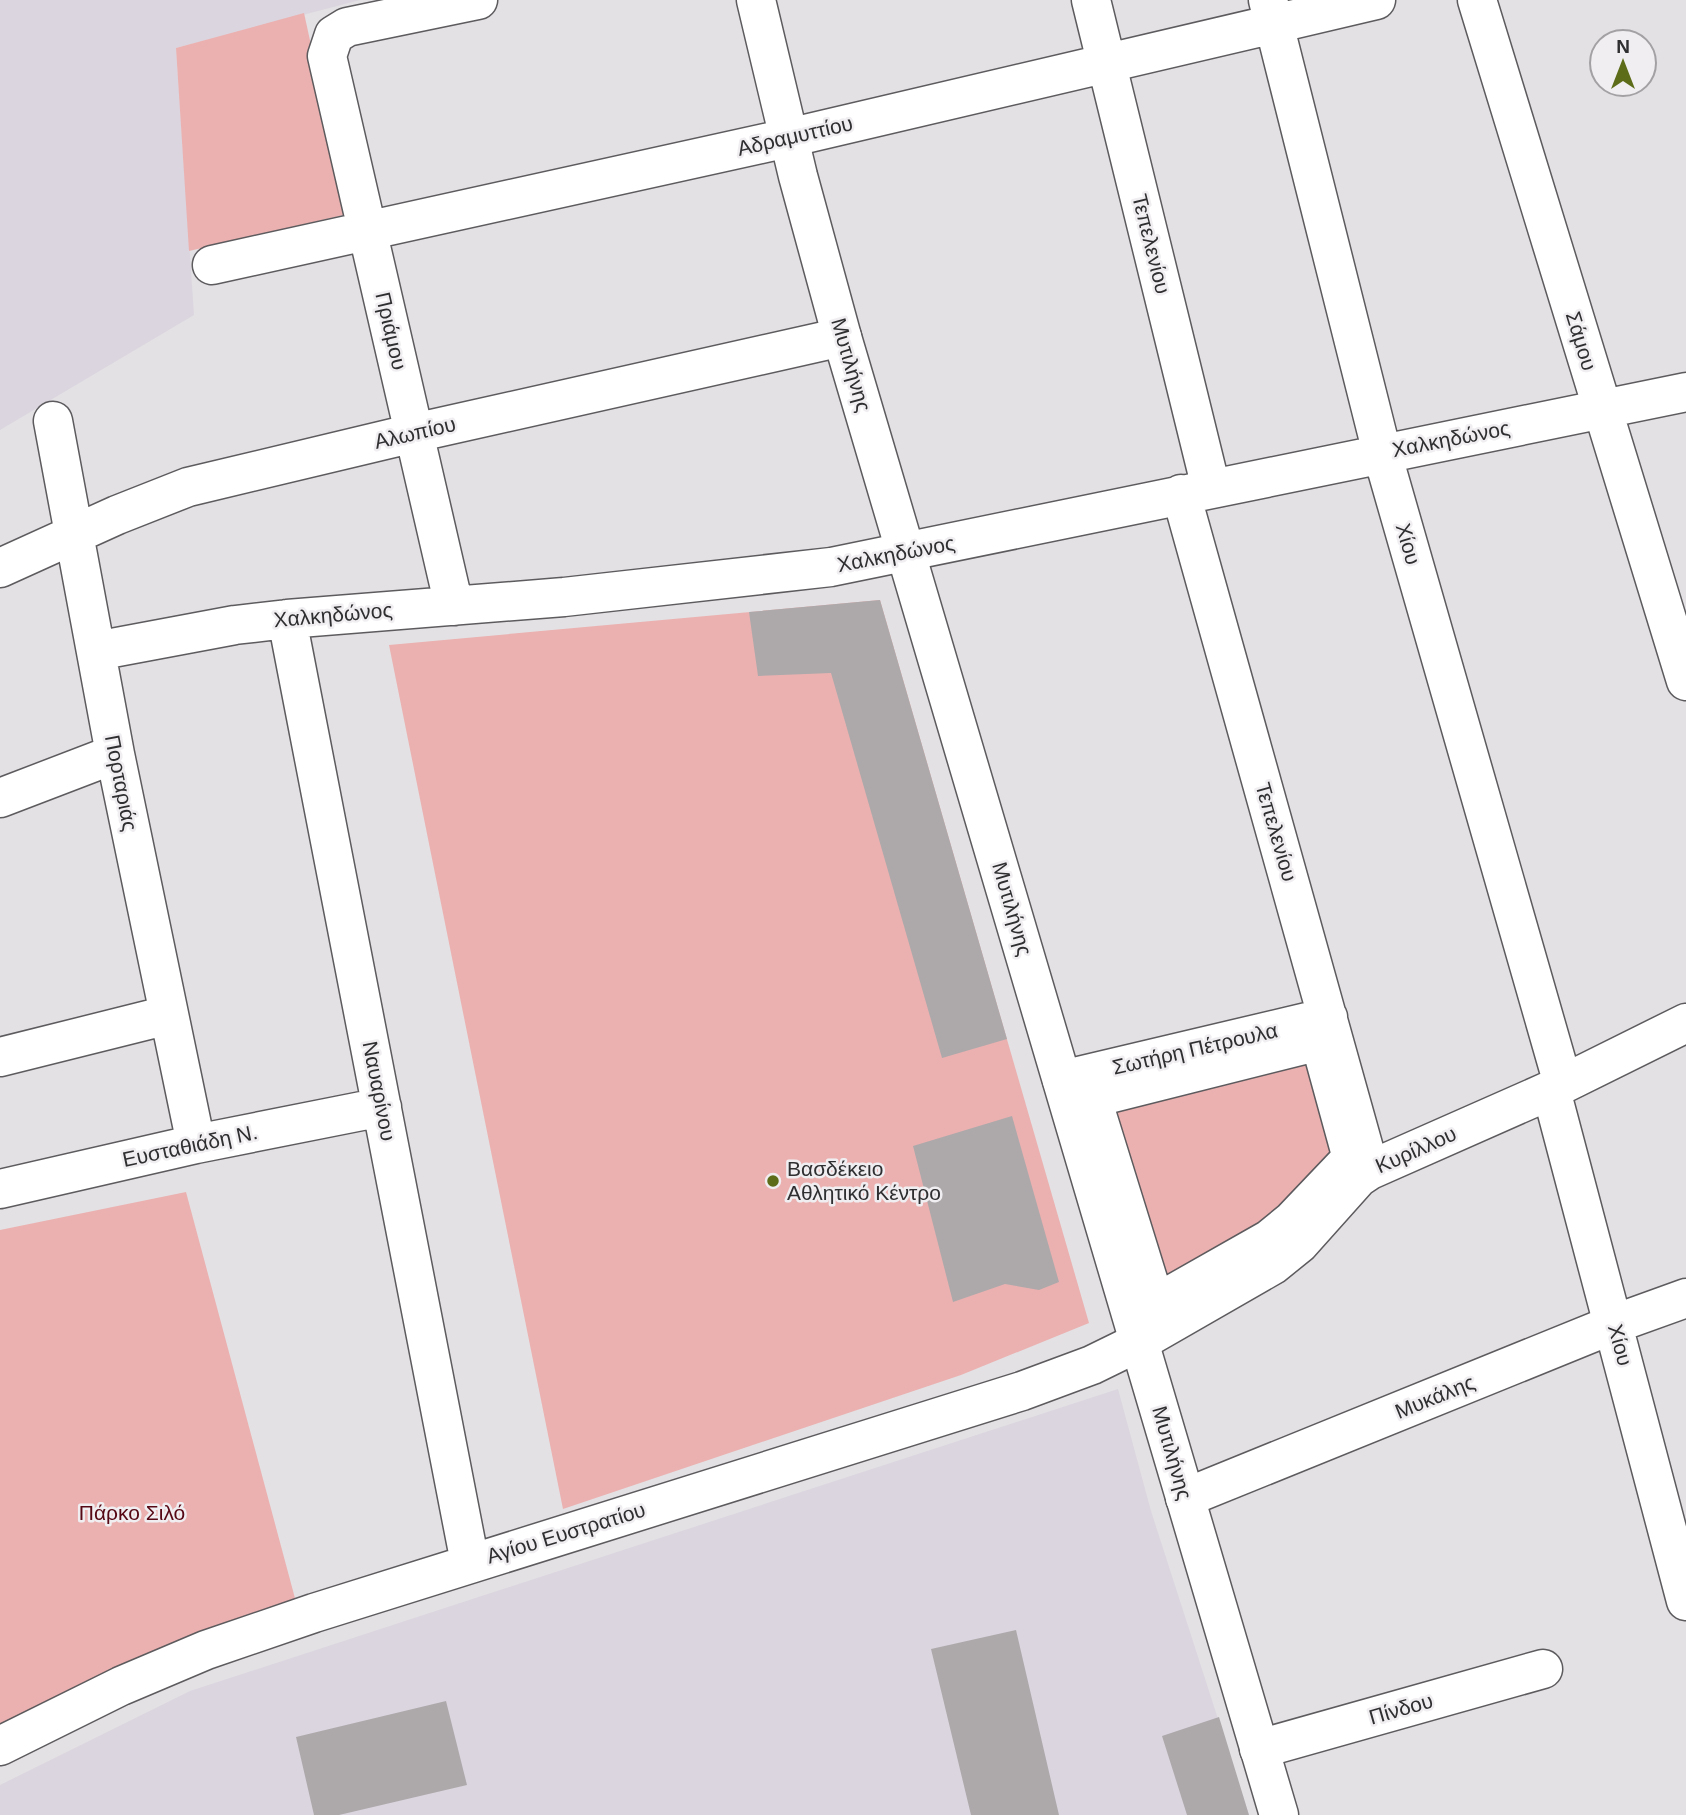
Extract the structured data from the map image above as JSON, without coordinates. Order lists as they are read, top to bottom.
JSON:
{
  "streets": {
    "street": [
      "Αδραμυττίου",
      "Τεπελενίου",
      "Πριάμου",
      "Σάμου",
      "Μυτιλήνης",
      "Αλωπίου",
      "Χαλκηδώνος",
      "Χίου",
      "Πορταριάς",
      "Σωτήρη Πέτρουλα",
      "Ναυαρίνου",
      "Ευσταθιάδη Ν.",
      "Κυρίλλου",
      "Μυκάλης",
      "Αγίου Ευστρατίου",
      "Πίνδου"
    ]
  },
  "crossings": [
    ["Αδραμυττίου", "Τεπελενίου"],
    ["Αδραμυττίου", "Πριάμου"],
    ["Αδραμυττίου", "Μυτιλήνης"],
    ["Αδραμυττίου", "Χίου"],
    ["Τεπελενίου", "Χαλκηδώνος"],
    ["Τεπελενίου", "Σωτήρη Πέτρουλα"],
    ["Τεπελενίου", "Κυρίλλου"],
    ["Πριάμου", "Αλωπίου"],
    ["Πριάμου", "Χαλκηδώνος"],
    ["Σάμου", "Χαλκηδώνος"],
    ["Μυτιλήνης", "Αλωπίου"],
    ["Μυτιλήνης", "Χαλκηδώνος"],
    ["Μυτιλήνης", "Σωτήρη Πέτρουλα"],
    ["Μυτιλήνης", "Κυρίλλου"],
    ["Μυτιλήνης", "Μυκάλης"],
    ["Μυτιλήνης", "Αγίου Ευστρατίου"],
    ["Μυτιλήνης", "Πίνδου"],
    ["Αλωπίου", "Πορταριάς"],
    ["Χαλκηδώνος", "Χίου"],
    ["Χαλκηδώνος", "Πορταριάς"],
    ["Χαλκηδώνος", "Ναυαρίνου"],
    ["Χίου", "Κυρίλλου"],
    ["Χίου", "Μυκάλης"],
    ["Πορταριάς", "Ευσταθιάδη Ν."],
    ["Ναυαρίνου", "Ευσταθιάδη Ν."],
    ["Ναυαρίνου", "Αγίου Ευστρατίου"],
    ["Κυρίλλου", "Αγίου Ευστρατίου"]
  ],
  "parks": ["Πάρκο Σιλό"],
  "places": ["Βασδέκειο Αθλητικό Κέντρο"],
  "north": "top"
}
